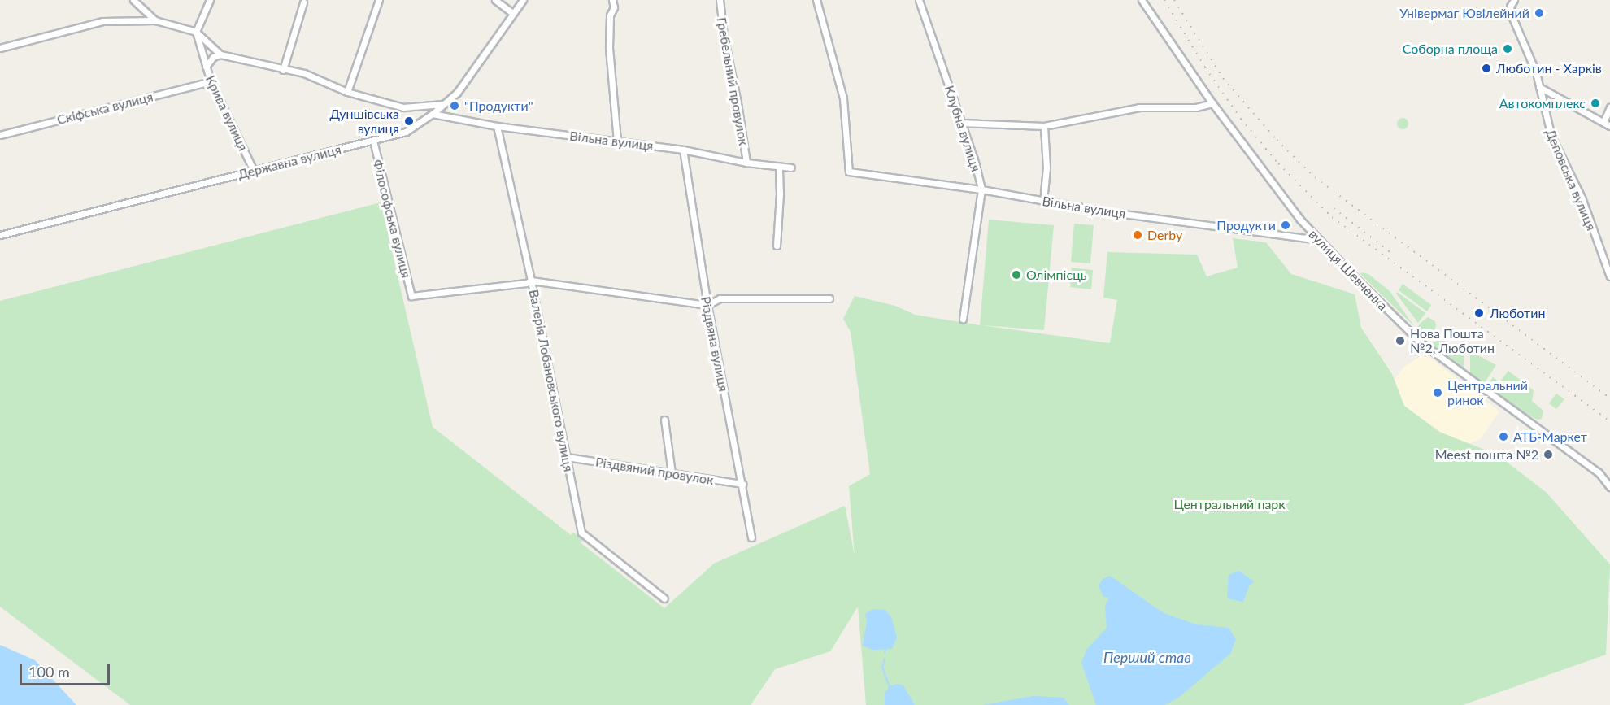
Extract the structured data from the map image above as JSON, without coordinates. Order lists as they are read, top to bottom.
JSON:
{
  "streets": {
    "street": [
      "Гребельний провулок",
      "Скіфська вулиця",
      "Крива вулиця",
      "Клубна вулиця",
      "Вільна вулиця",
      "Державна вулиця",
      "Деповська вулиця",
      "Філософська вулиця",
      "вулиця Шевченка",
      "Різдвяна вулиця",
      "Валерія Лобановського вулиця",
      "Різдвяний провулок"
    ]
  },
  "crossings": [
    ["Гребельний провулок", "Вільна вулиця"],
    ["Скіфська вулиця", "Крива вулиця"],
    ["Крива вулиця", "Державна вулиця"],
    ["Клубна вулиця", "Вільна вулиця"],
    ["Вільна вулиця", "Державна вулиця"],
    ["Вільна вулиця", "вулиця Шевченка"],
    ["Вільна вулиця", "Різдвяна вулиця"],
    ["Вільна вулиця", "Валерія Лобановського вулиця"],
    ["Державна вулиця", "Філософська вулиця"],
    ["Філософська вулиця", "Валерія Лобановського вулиця"],
    ["Різдвяна вулиця", "Різдвяний провулок"],
    ["Валерія Лобановського вулиця", "Різдвяний провулок"]
  ],
  "water": ["Перший став"],
  "parks": ["Центральний парк"],
  "places": [
    "Універмаг Ювілейний",
    "Соборна площа",
    "Люботин - Харків",
    "Автокомплекс",
    "\"Продукти\"",
    "Дуншівська вулиця",
    "Продукти",
    "Derby",
    "Олімпієць",
    "Люботин",
    "Нова Пошта №2, Люботин",
    "Центральний ринок",
    "АТБ-Маркет",
    "Meest пошта №2"
  ],
  "scale_bar": "100 m"
}
